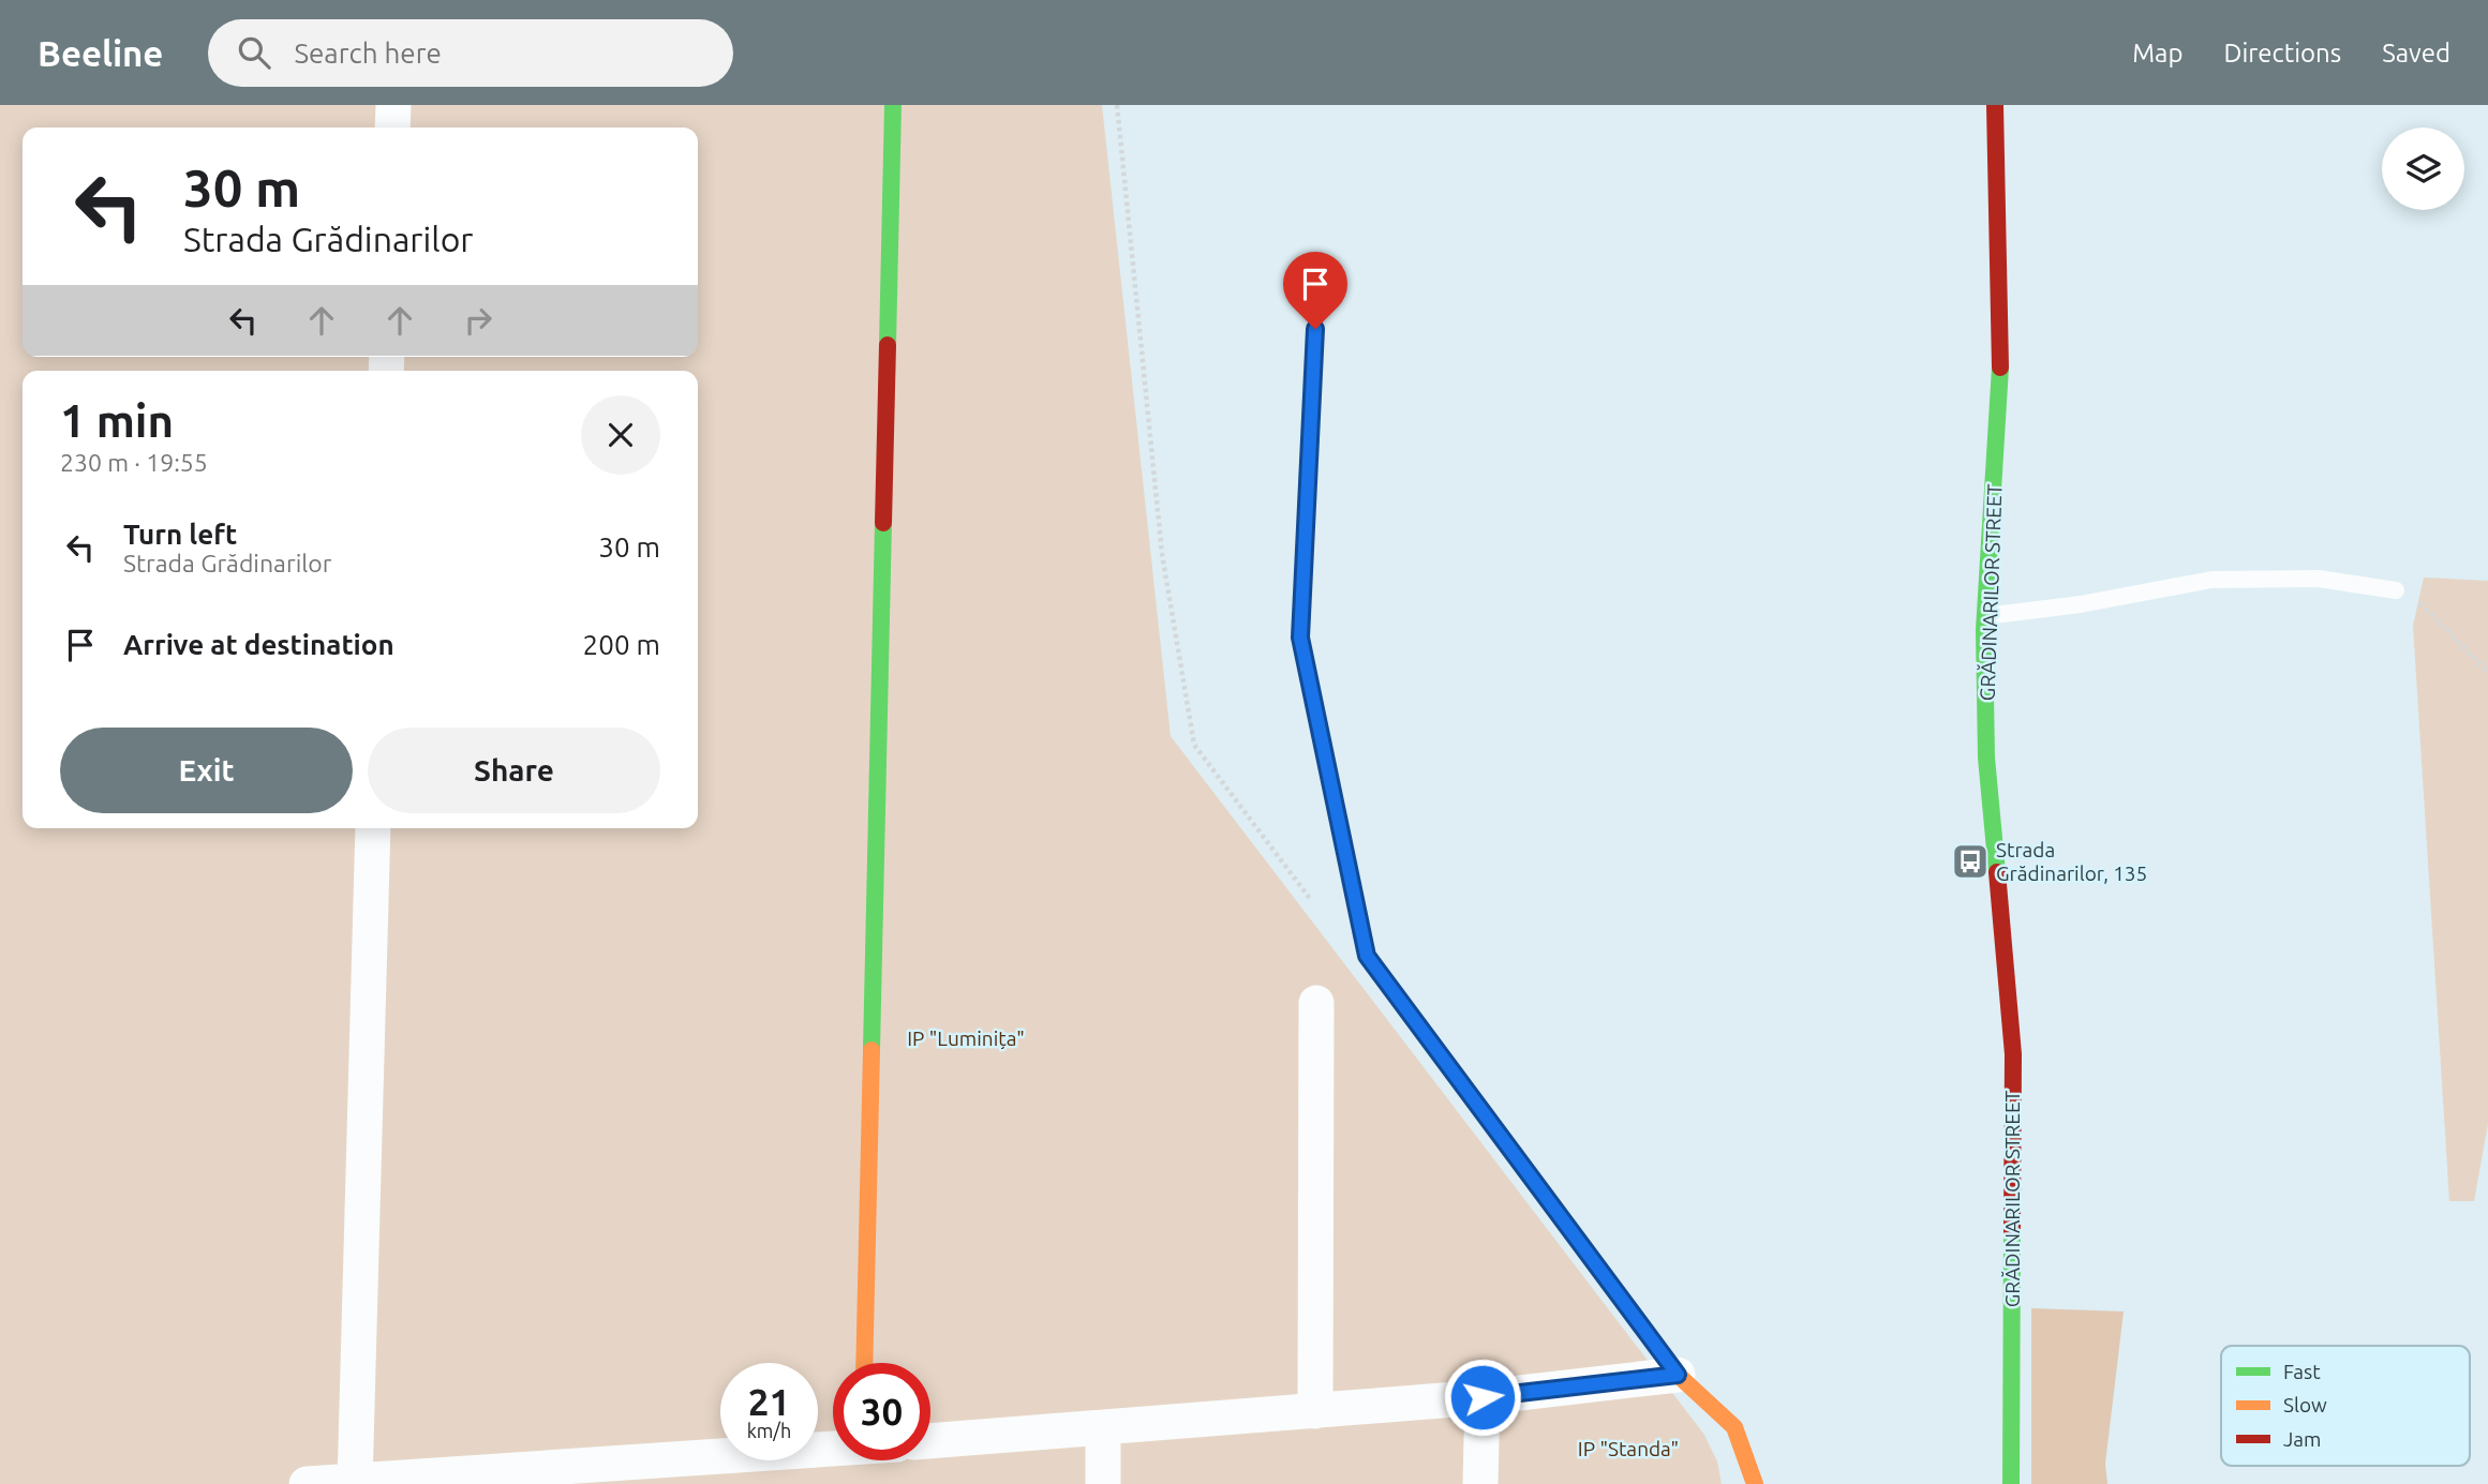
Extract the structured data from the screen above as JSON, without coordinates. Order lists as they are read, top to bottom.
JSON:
{
  "streets": {
    "street": ["GRĂDINARILOR STREET"]
  },
  "parks": ["IP \"Luminița\"", "IP \"Standa\""],
  "places": {
    "bus stop": ["Strada Grădinarilor, 135"]
  },
  "legend": ["Fast", "Slow", "Jam"],
  "page": {
    "header": "Beeline",
    "search": "Search here",
    "nav": ["Map", "Directions", "Saved"],
    "turn": ["30 m", "Strada Grădinarilor"],
    "heading": ["1 min", "230 m · 19:55"],
    "list": [
      {
        "name": "Turn left",
        "note": "Strada Grădinarilor",
        "value": "30 m"
      },
      {
        "name": "Arrive at destination",
        "value": "200 m"
      }
    ],
    "buttons": ["Exit", "Share"],
    "speed": "21 km/h",
    "limit": "30"
  }
}
